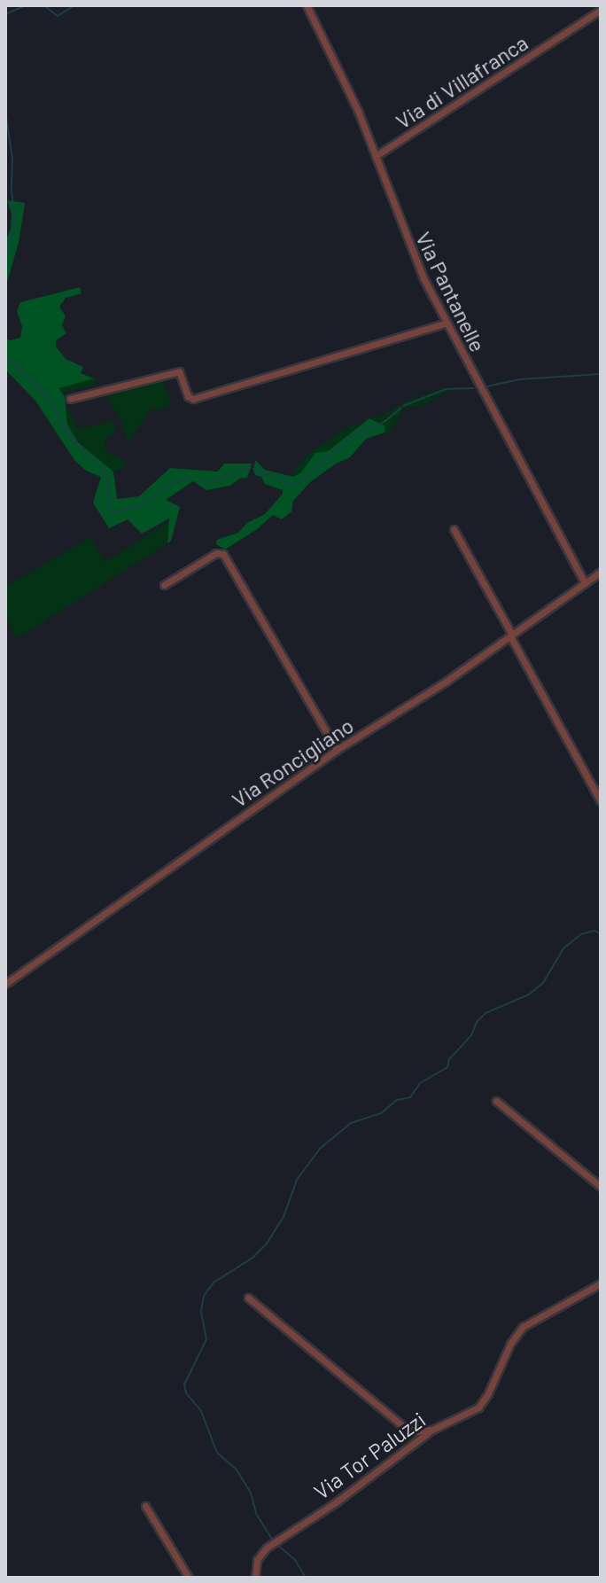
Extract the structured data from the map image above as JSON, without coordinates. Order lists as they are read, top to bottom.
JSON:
{
  "streets": {
    "street": [
      "Via di Villafranca",
      "Via Pantanelle",
      "Via Roncigliano",
      "Via Tor Paluzzi"
    ]
  },
  "crossings": [
    ["Via di Villafranca", "Via Pantanelle"],
    ["Via Pantanelle", "Via Roncigliano"]
  ]
}
